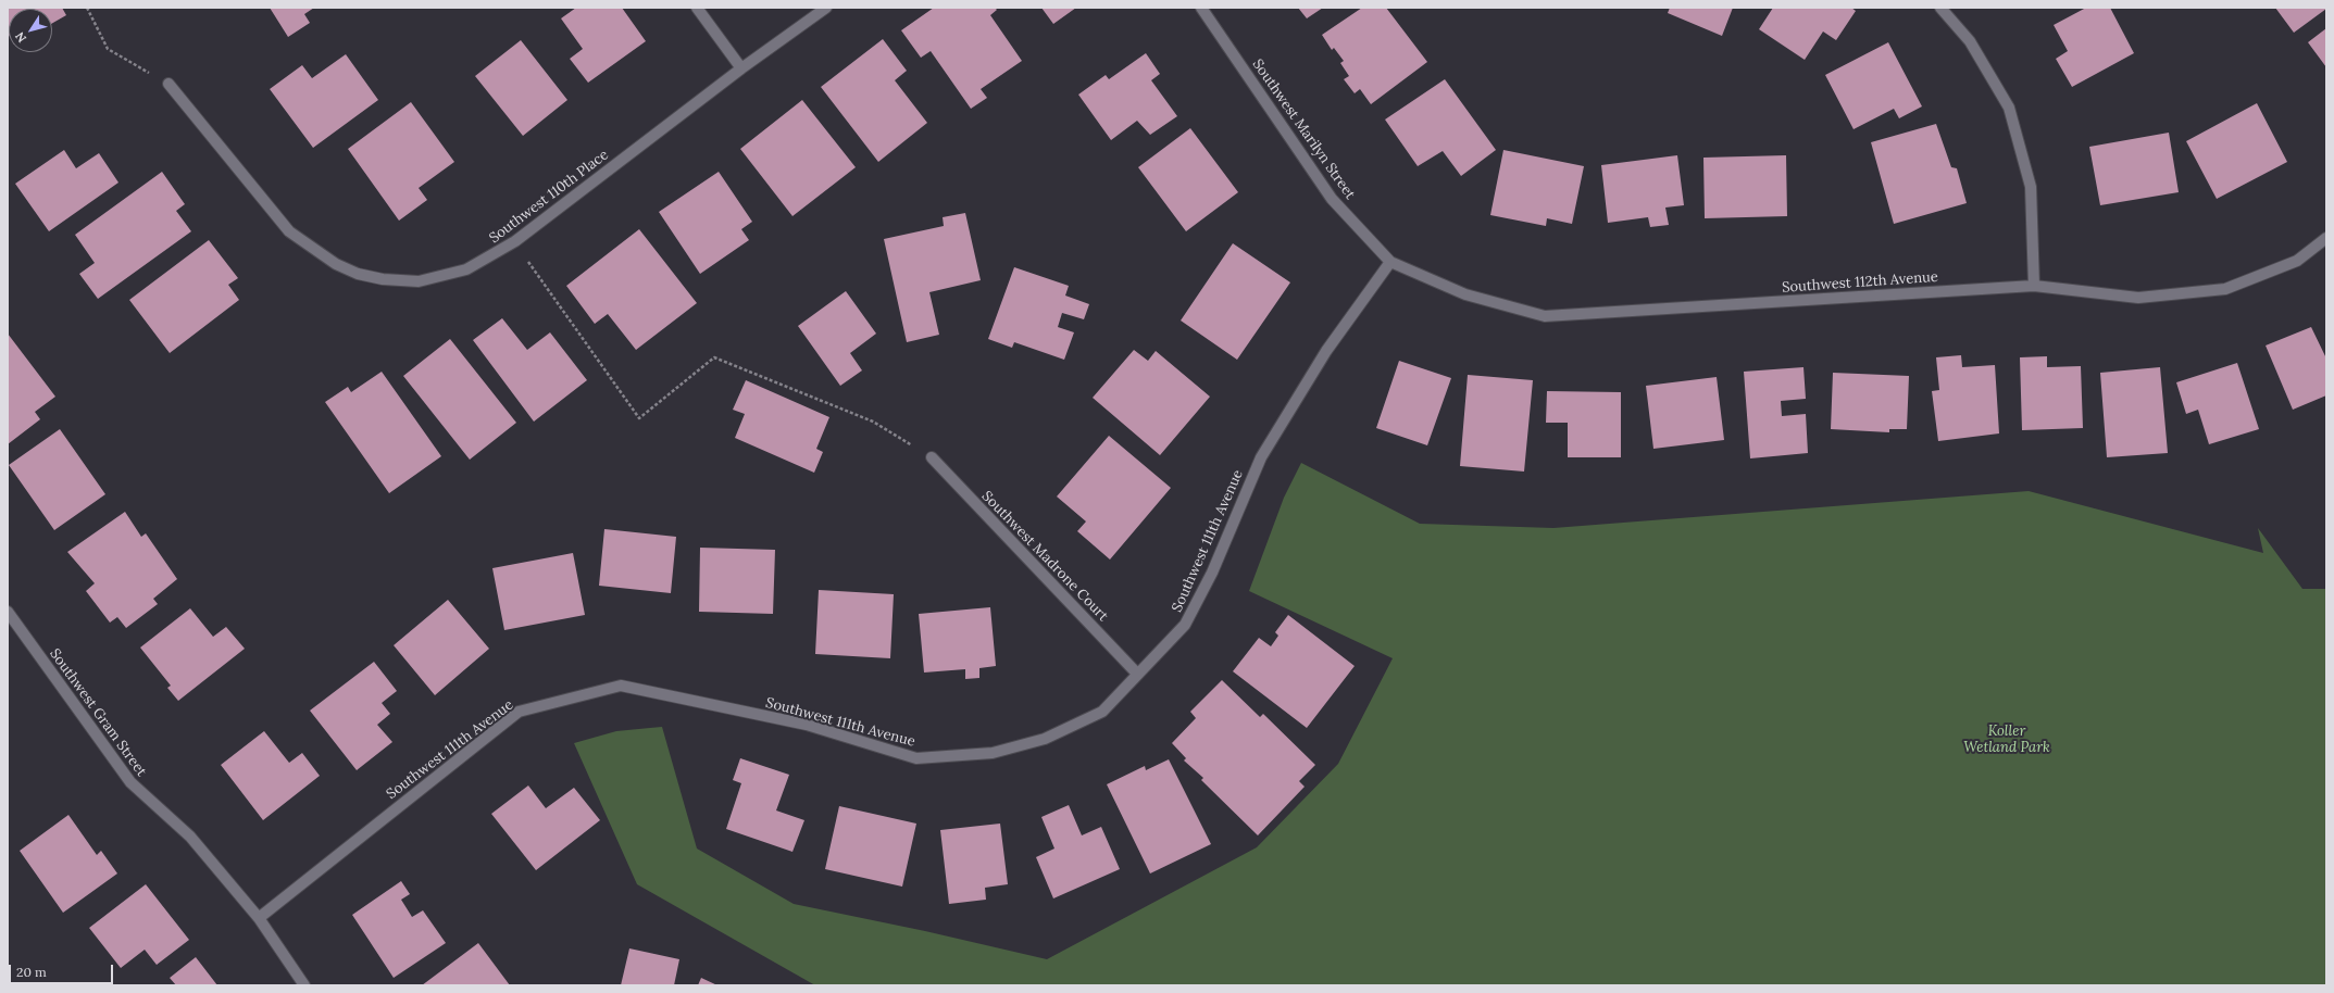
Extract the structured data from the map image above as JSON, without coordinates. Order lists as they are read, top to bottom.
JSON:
{
  "streets": {
    "street": [
      "Southwest Marilyn Street",
      "Southwest 110th Place",
      "Southwest 112th Avenue",
      "Southwest 111th Avenue",
      "Southwest Madrone Court",
      "Southwest Gram Street"
    ]
  },
  "crossings": [
    ["Southwest Marilyn Street", "Southwest 112th Avenue"],
    ["Southwest Marilyn Street", "Southwest 111th Avenue"],
    ["Southwest 112th Avenue", "Southwest 111th Avenue"],
    ["Southwest 111th Avenue", "Southwest Madrone Court"],
    ["Southwest 111th Avenue", "Southwest Gram Street"]
  ],
  "parks": ["Koller Wetland Park"],
  "scale_bar": "20 m",
  "north": "bottom left"
}
